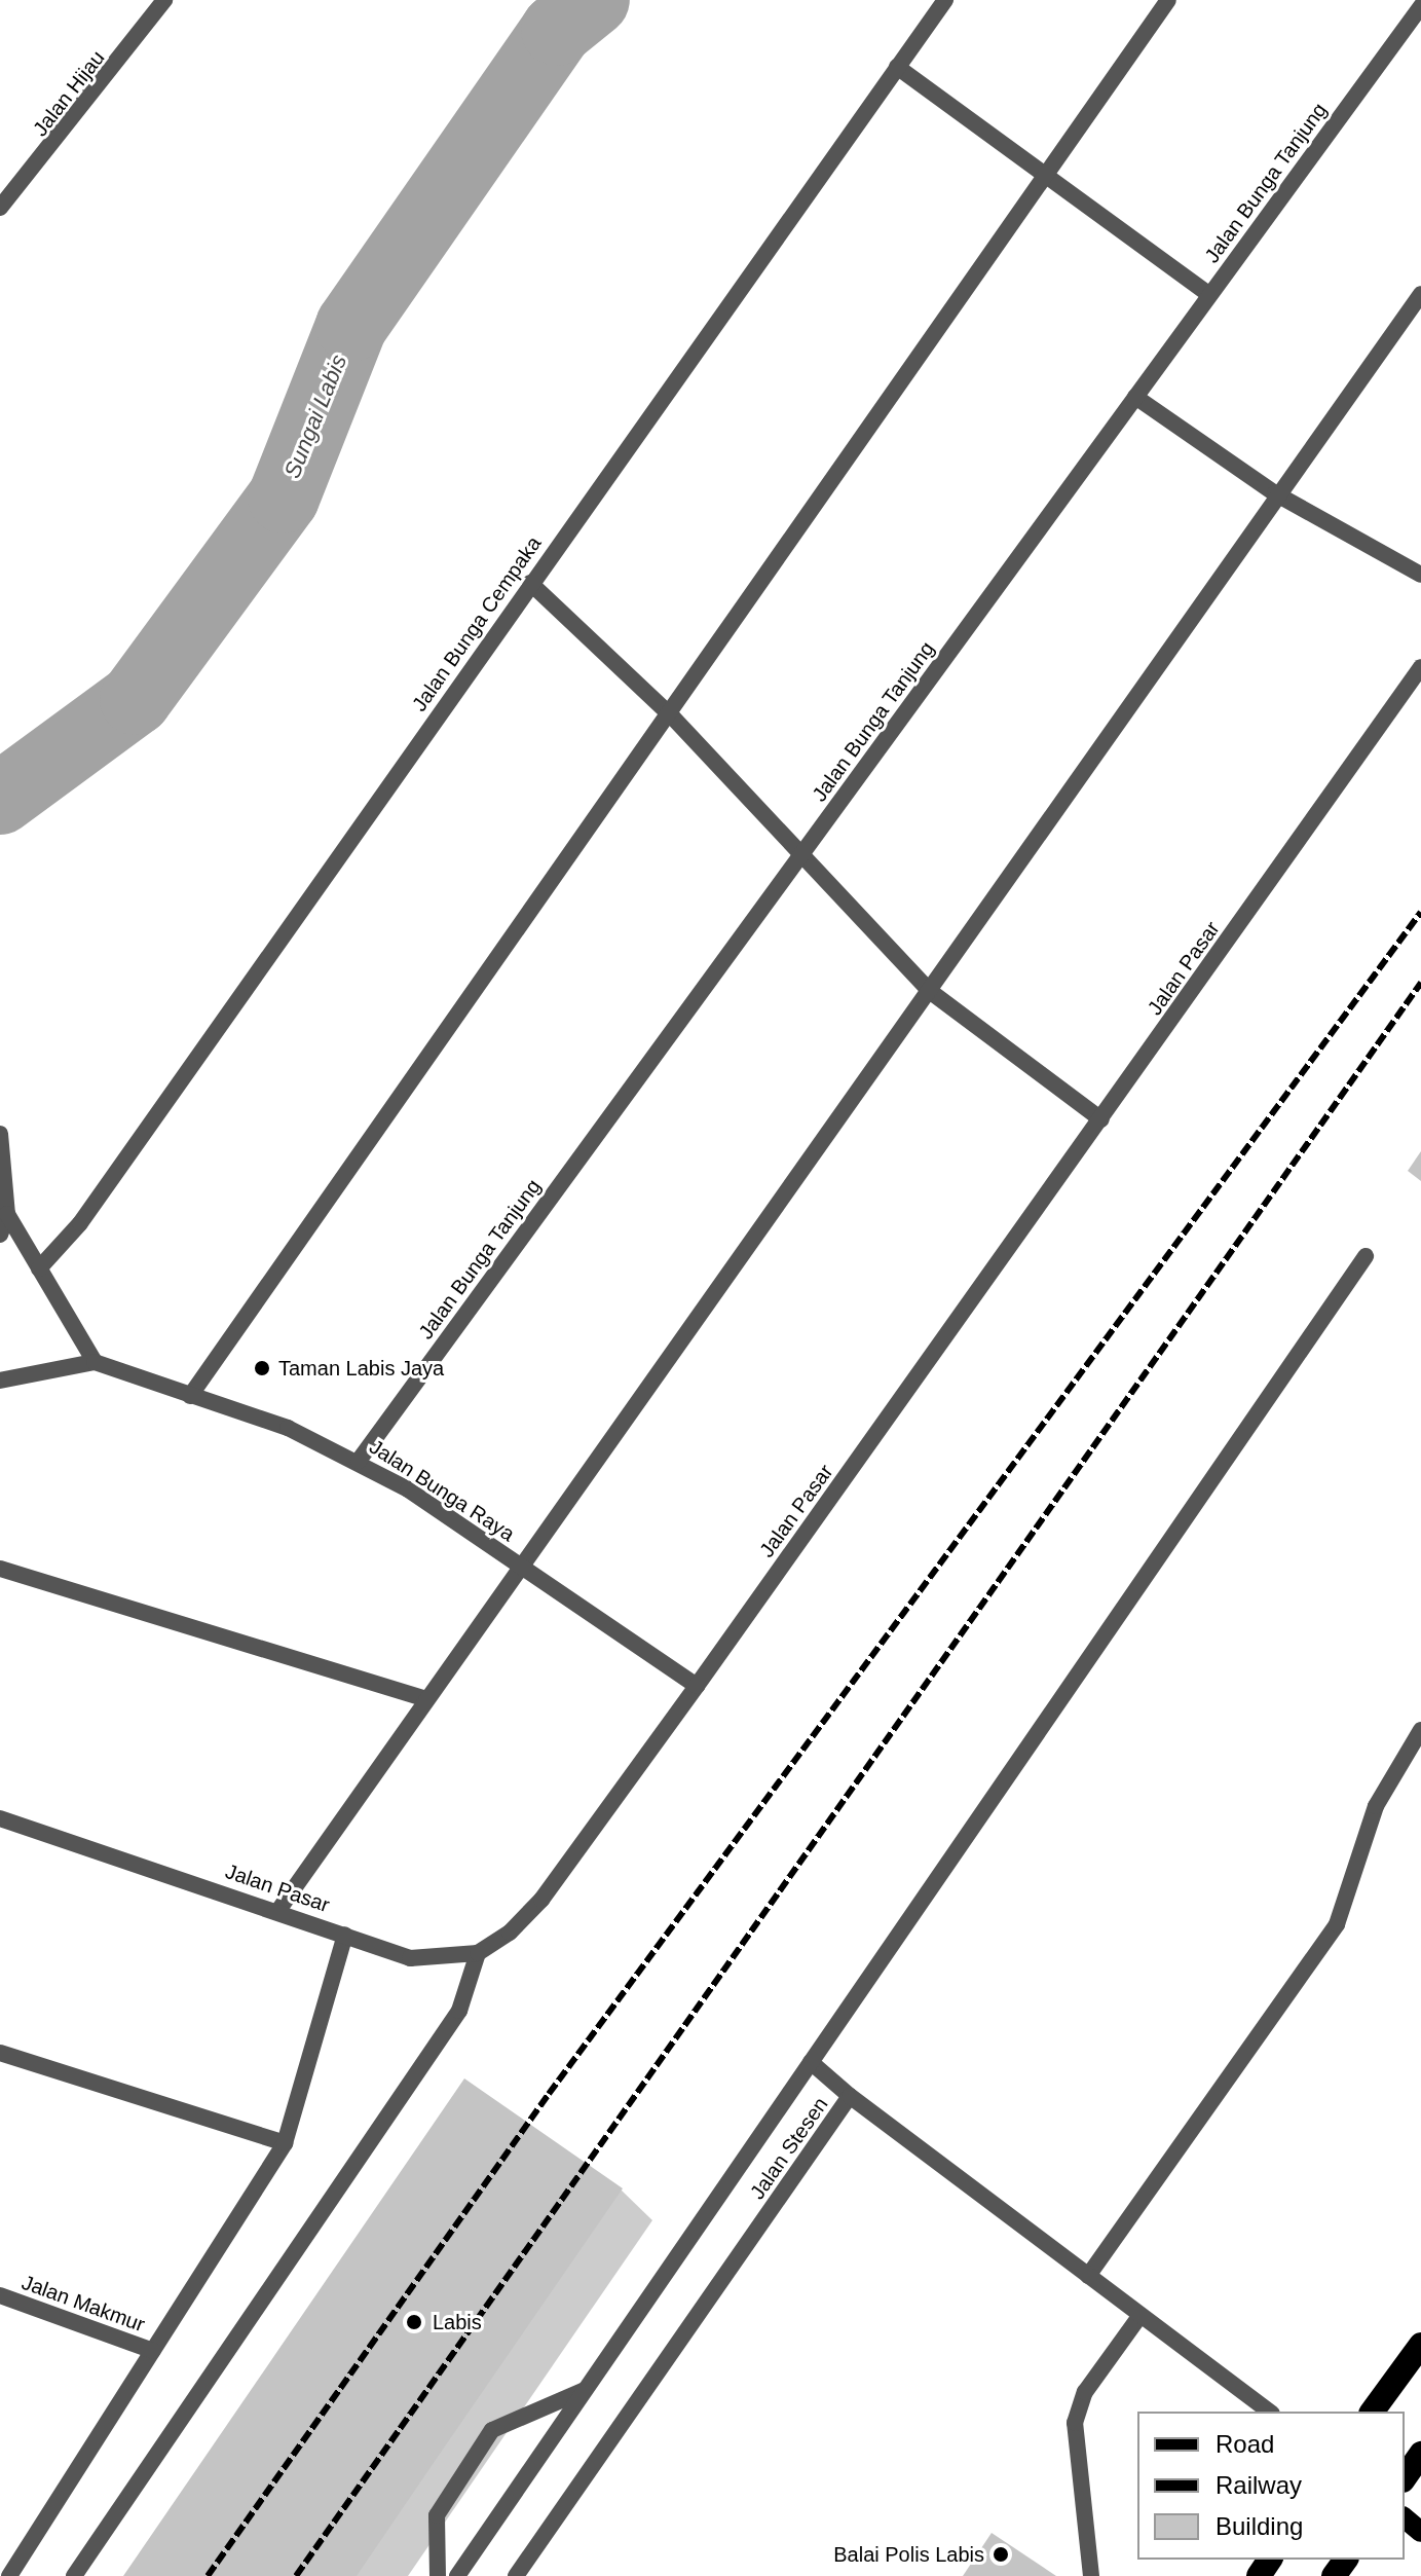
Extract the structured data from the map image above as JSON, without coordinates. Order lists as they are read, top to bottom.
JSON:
{
  "streets": {
    "street": [
      "Jalan Hijau",
      "Jalan Bunga Tanjung",
      "Jalan Bunga Cempaka",
      "Jalan Pasar",
      "Jalan Bunga Raya",
      "Jalan Stesen",
      "Jalan Makmur"
    ]
  },
  "crossings": [
    ["Jalan Bunga Tanjung", "Jalan Bunga Raya"],
    ["Jalan Pasar", "Jalan Bunga Raya"]
  ],
  "water": ["Sungai Labis"],
  "places": ["Taman Labis Jaya", "Labis", "Balai Polis Labis"],
  "legend": ["Road", "Railway", "Building"]
}
